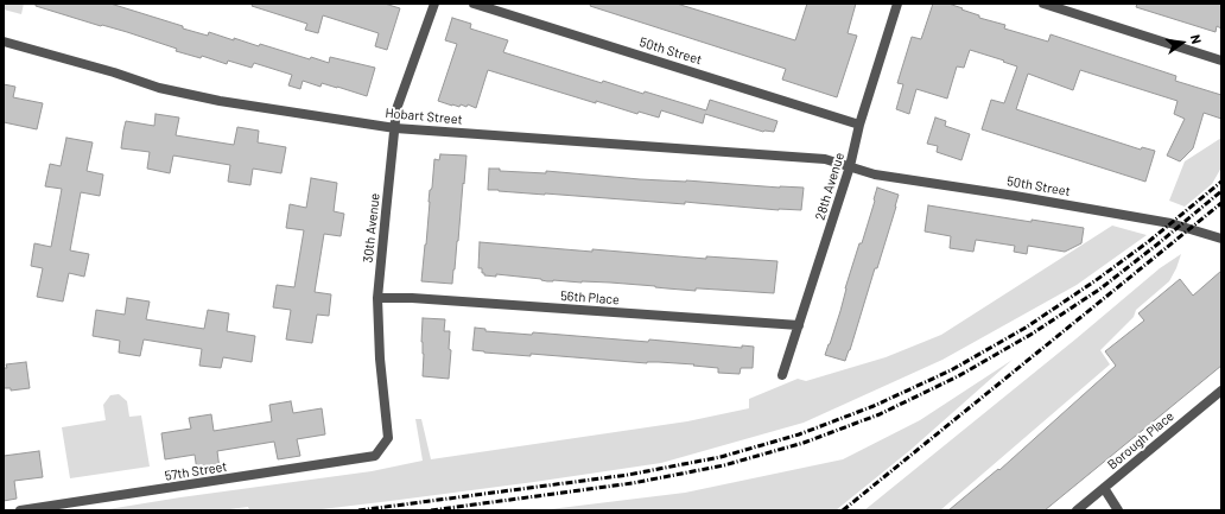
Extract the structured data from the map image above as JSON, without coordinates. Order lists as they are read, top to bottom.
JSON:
{
  "streets": {
    "street": [
      "50th Street",
      "Hobart Street",
      "28th Avenue",
      "30th Avenue",
      "56th Place",
      "Borough Place",
      "57th Street"
    ]
  },
  "crossings": [
    ["50th Street", "Hobart Street"],
    ["50th Street", "28th Avenue"],
    ["Hobart Street", "28th Avenue"],
    ["Hobart Street", "30th Avenue"],
    ["28th Avenue", "56th Place"],
    ["30th Avenue", "56th Place"],
    ["30th Avenue", "57th Street"]
  ],
  "north": "right"
}
